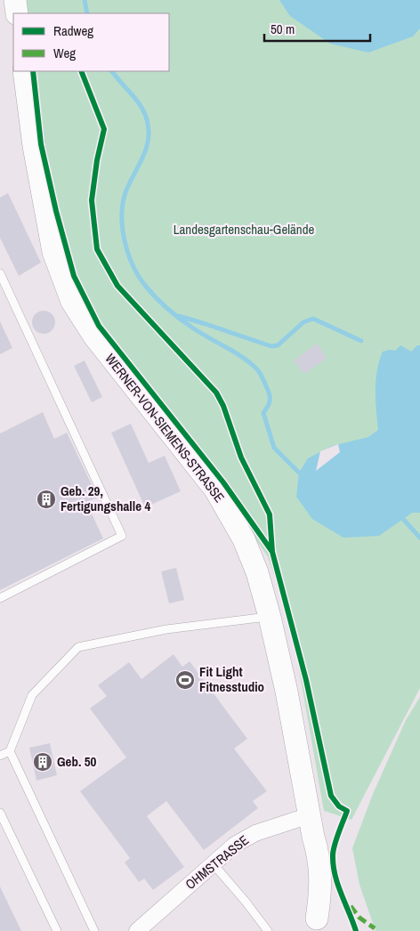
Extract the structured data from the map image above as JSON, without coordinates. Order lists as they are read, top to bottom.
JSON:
{
  "streets": {
    "street": ["WERNER-VON-SIEMENS-STRASSE", "OHMSTRASSE"]
  },
  "crossings": [
    ["WERNER-VON-SIEMENS-STRASSE", "OHMSTRASSE"]
  ],
  "parks": ["Landesgartenschau-Gelände"],
  "places": {
    "building": ["Geb. 29, Fertigungshalle 4", "Geb. 50"],
    "sports": ["Fit Light Fitnesstudio"]
  },
  "legend": ["Radweg", "Weg"],
  "scale_bar": "50 m"
}
